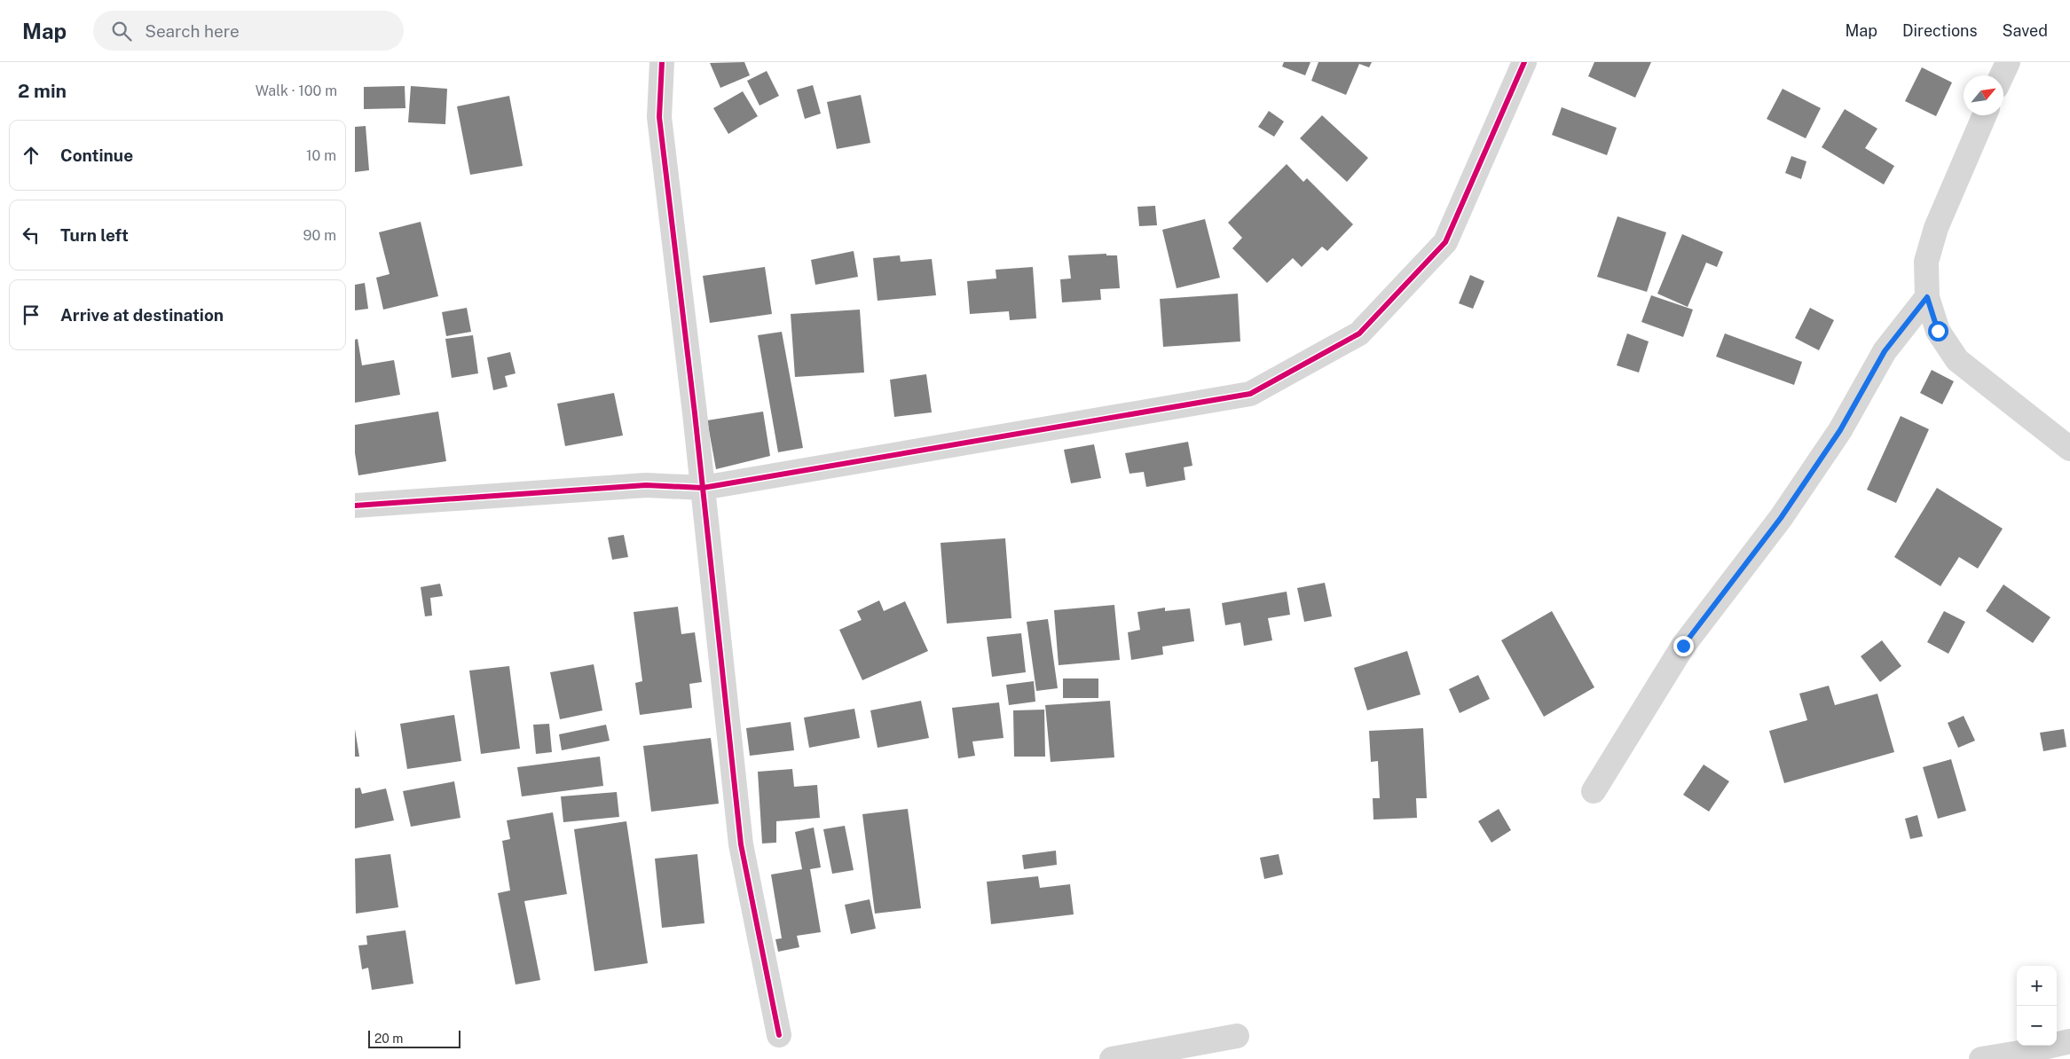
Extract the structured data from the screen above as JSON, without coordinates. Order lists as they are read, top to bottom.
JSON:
{
  "scale_bar": "20 m",
  "north": "top right",
  "page": {
    "header": "Map",
    "search": "Search here",
    "nav": ["Map", "Directions", "Saved"],
    "heading": ["2 min", "Walk · 100 m"],
    "list": [
      ["Continue", "10 m"],
      ["Turn left", "90 m"],
      "Arrive at destination"
    ],
    "map_buttons": ["+", "−"],
    "scale": "20 m"
  }
}
